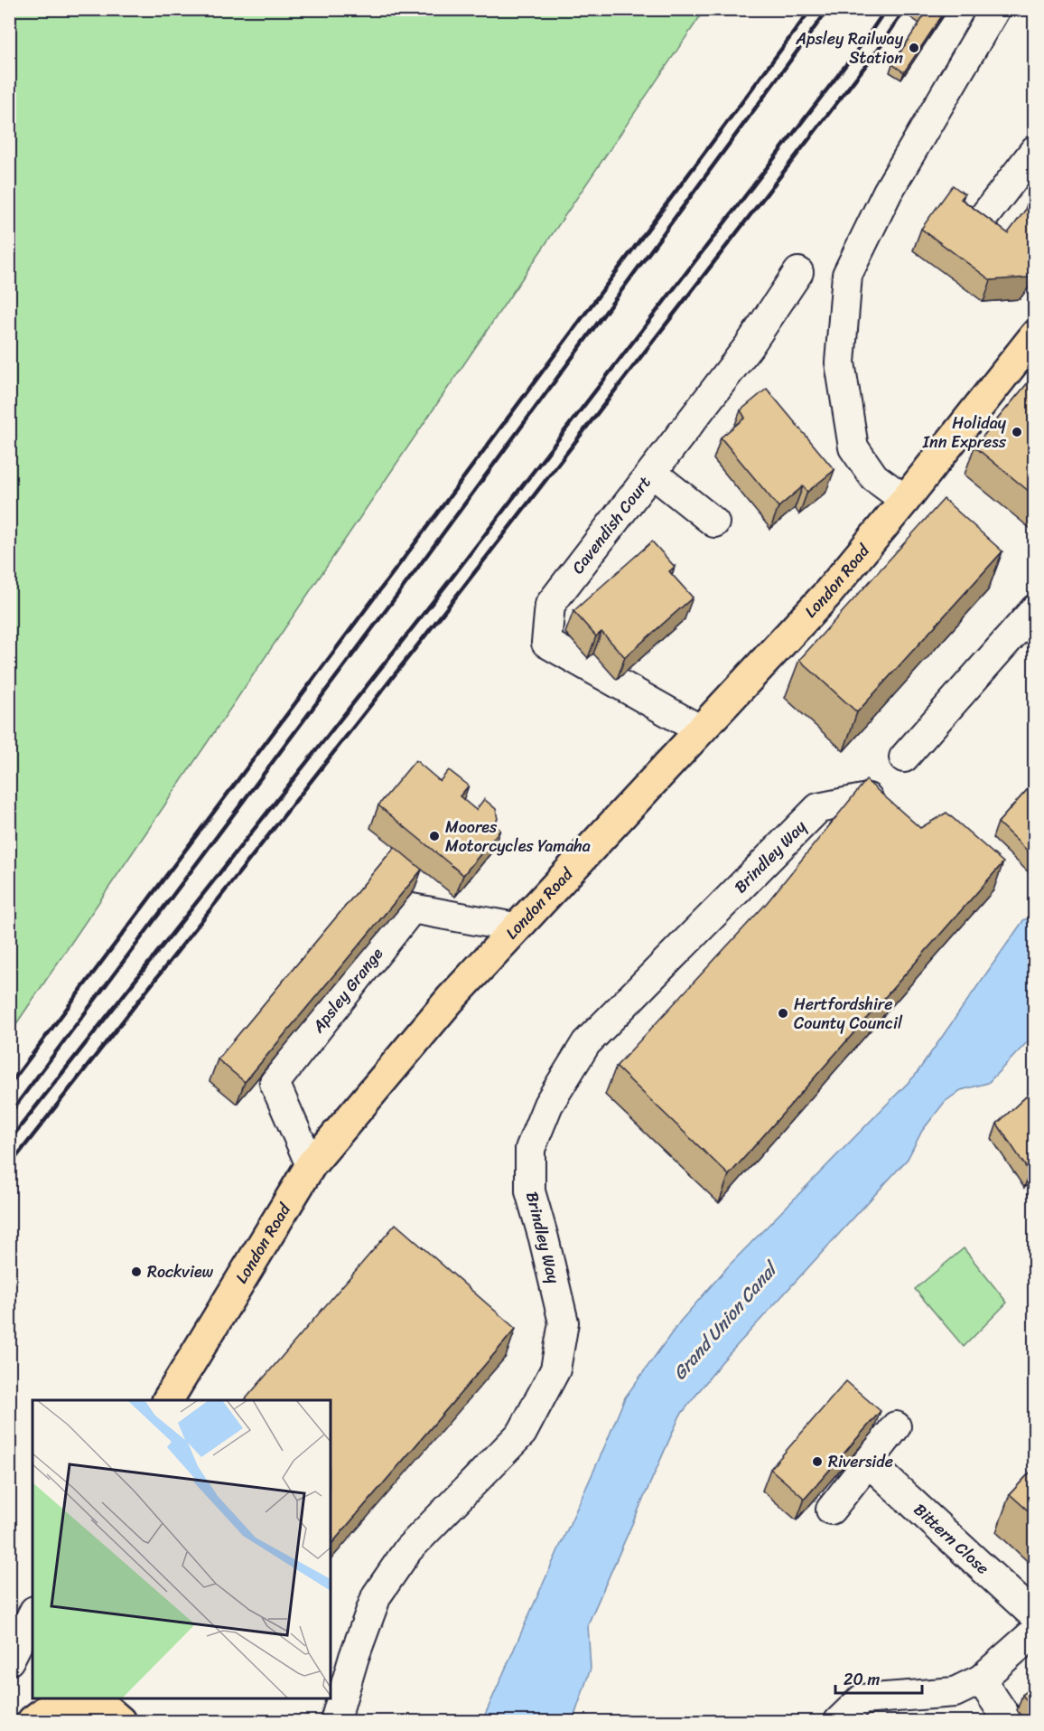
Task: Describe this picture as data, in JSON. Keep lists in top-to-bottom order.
{
  "streets": {
    "main road": ["London Road"],
    "street": [
      "Cavendish Court",
      "Brindley Way",
      "Apsley Grange",
      "Bittern Close"
    ]
  },
  "crossings": [
    ["Cavendish Court", "London Road"],
    ["London Road", "Apsley Grange"]
  ],
  "water": ["Grand Union Canal"],
  "places": [
    "Apsley Railway Station",
    "Holiday Inn Express",
    "Moores Motorcycles Yamaha",
    "Hertfordshire County Council",
    "Rockview",
    "Riverside"
  ],
  "scale_bar": "20 m"
}
